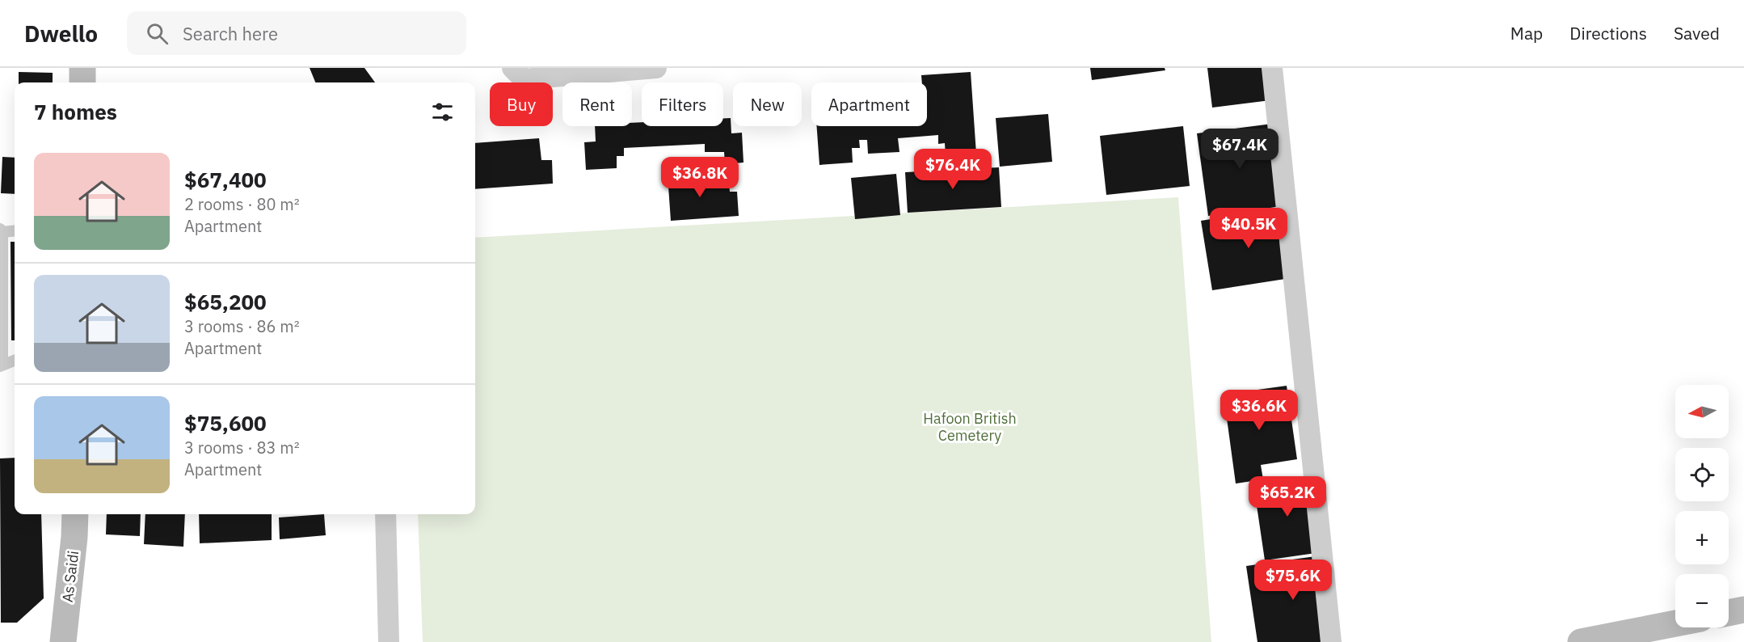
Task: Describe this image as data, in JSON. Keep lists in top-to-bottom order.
{
  "streets": {
    "street": ["As Saidi"]
  },
  "parks": ["Hafoon British Cemetery"],
  "north": "left",
  "page": {
    "header": "Dwello",
    "search": "Search here",
    "nav": ["Map", "Directions", "Saved"],
    "chip": [
      "Buy",
      "Rent",
      "Filters",
      "New",
      "Apartment"
    ],
    "heading": "7 homes",
    "price": [
      "$67.4K",
      "$76.4K",
      "$36.8K",
      "$40.5K",
      "$36.6K",
      "$65.2K",
      "$75.6K"
    ],
    "list": [
      {
        "name": "$67,400",
        "note": "2 rooms · 80 m² · Apartment"
      },
      {
        "name": "$65,200",
        "note": "3 rooms · 86 m² · Apartment"
      },
      {
        "name": "$75,600",
        "note": "3 rooms · 83 m² · Apartment"
      }
    ],
    "map_buttons": ["+", "−"]
  }
}
